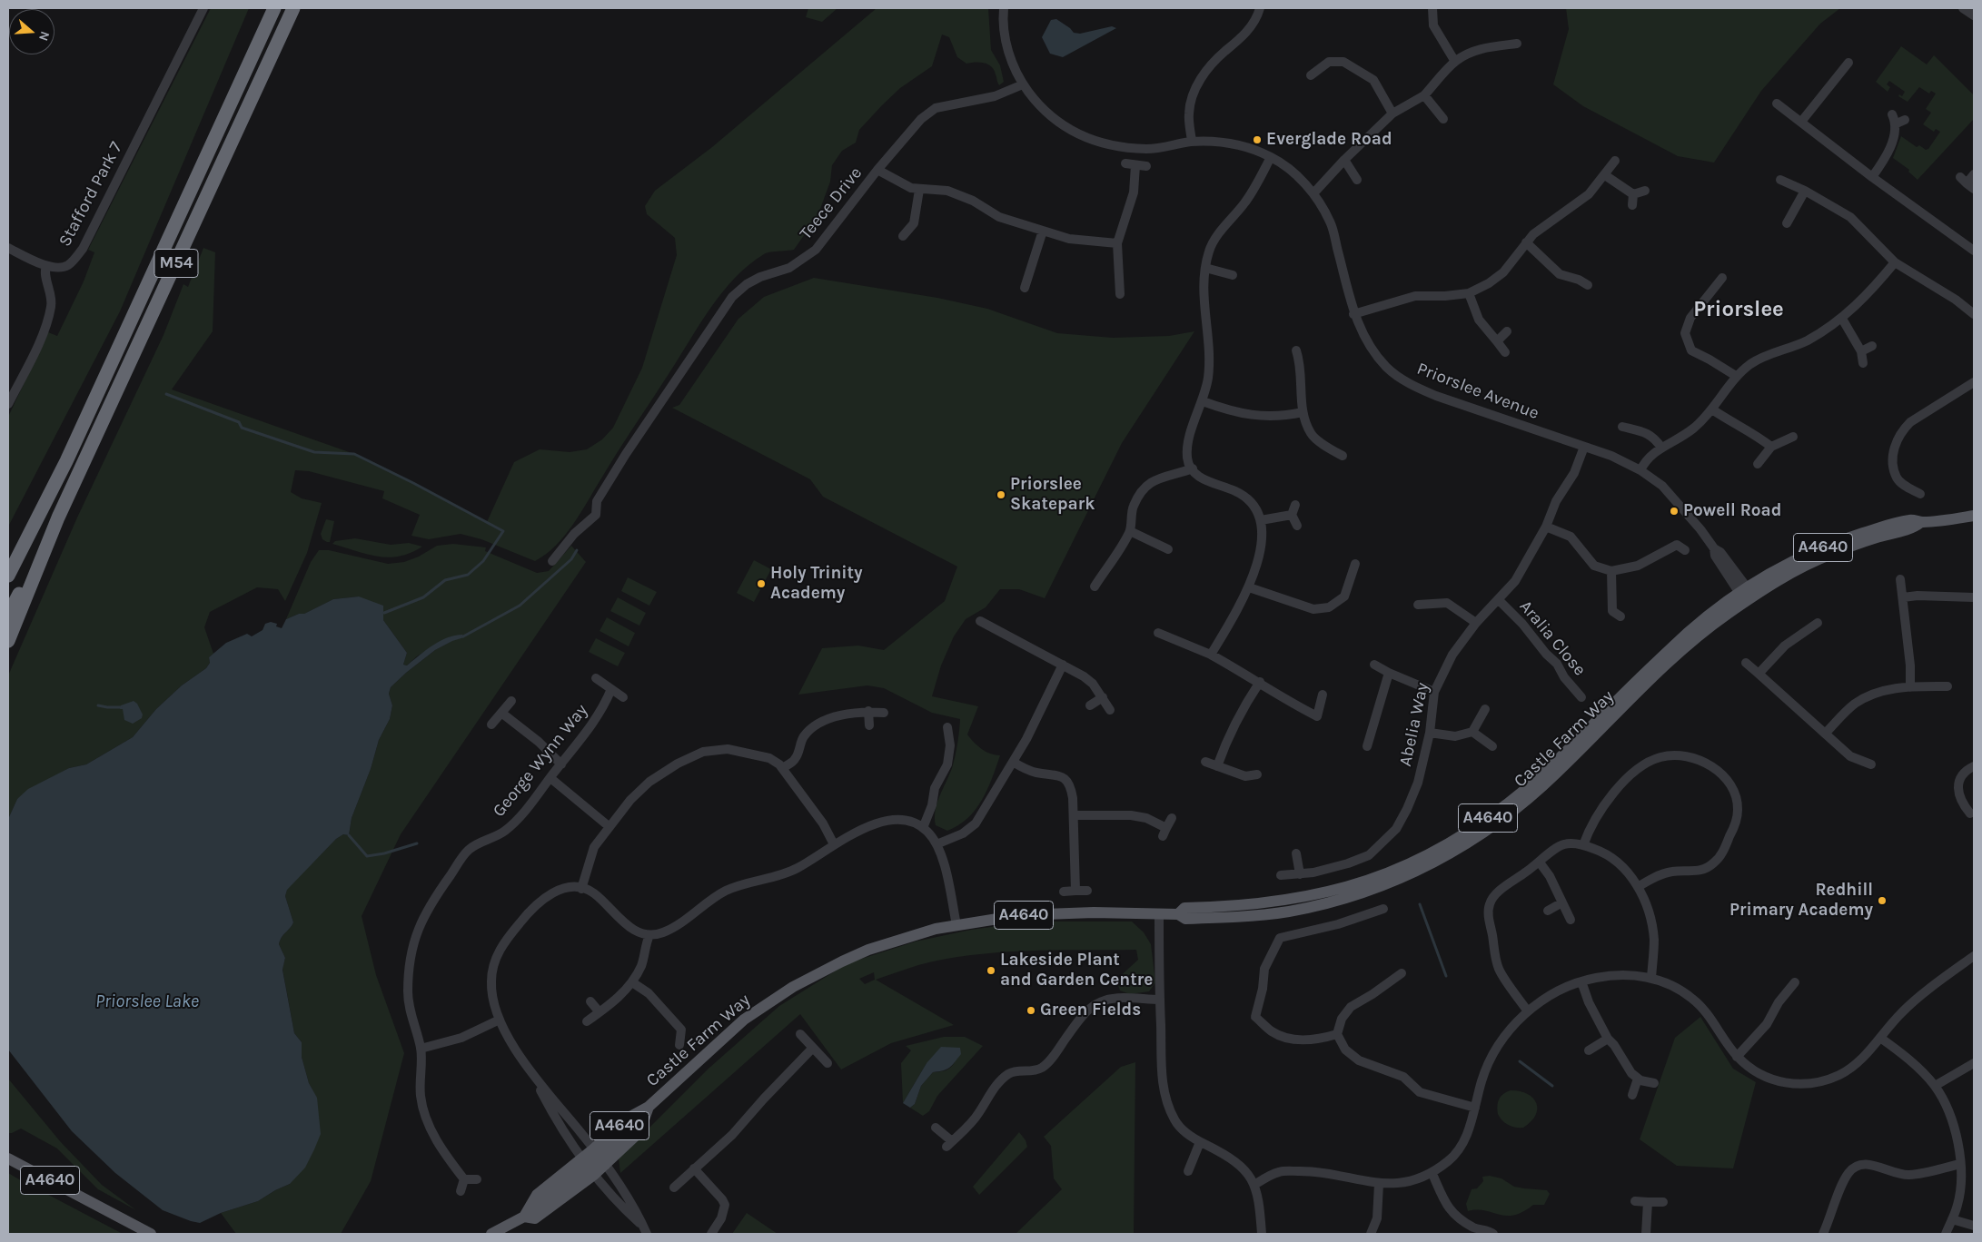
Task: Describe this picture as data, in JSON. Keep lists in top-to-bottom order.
{
  "streets": {
    "highway": ["M54"],
    "main road": ["A4640", "Castle Farm Way"],
    "street": [
      "Stafford Park 7",
      "Teece Drive",
      "Priorslee Avenue",
      "Aralia Close",
      "Abelia Way",
      "George Wynn Way"
    ]
  },
  "crossings": [
    ["Teece Drive", "Priorslee Avenue"],
    ["Priorslee Avenue", "Abelia Way"],
    ["Priorslee Avenue", "Castle Farm Way"],
    ["Aralia Close", "Abelia Way"]
  ],
  "districts": ["Priorslee"],
  "water": ["Priorslee Lake"],
  "places": [
    "Everglade Road",
    "Priorslee Skatepark",
    "Powell Road",
    "Holy Trinity Academy",
    "Redhill Primary Academy",
    "Lakeside Plant and Garden Centre",
    "Green Fields"
  ],
  "north": "right"
}
